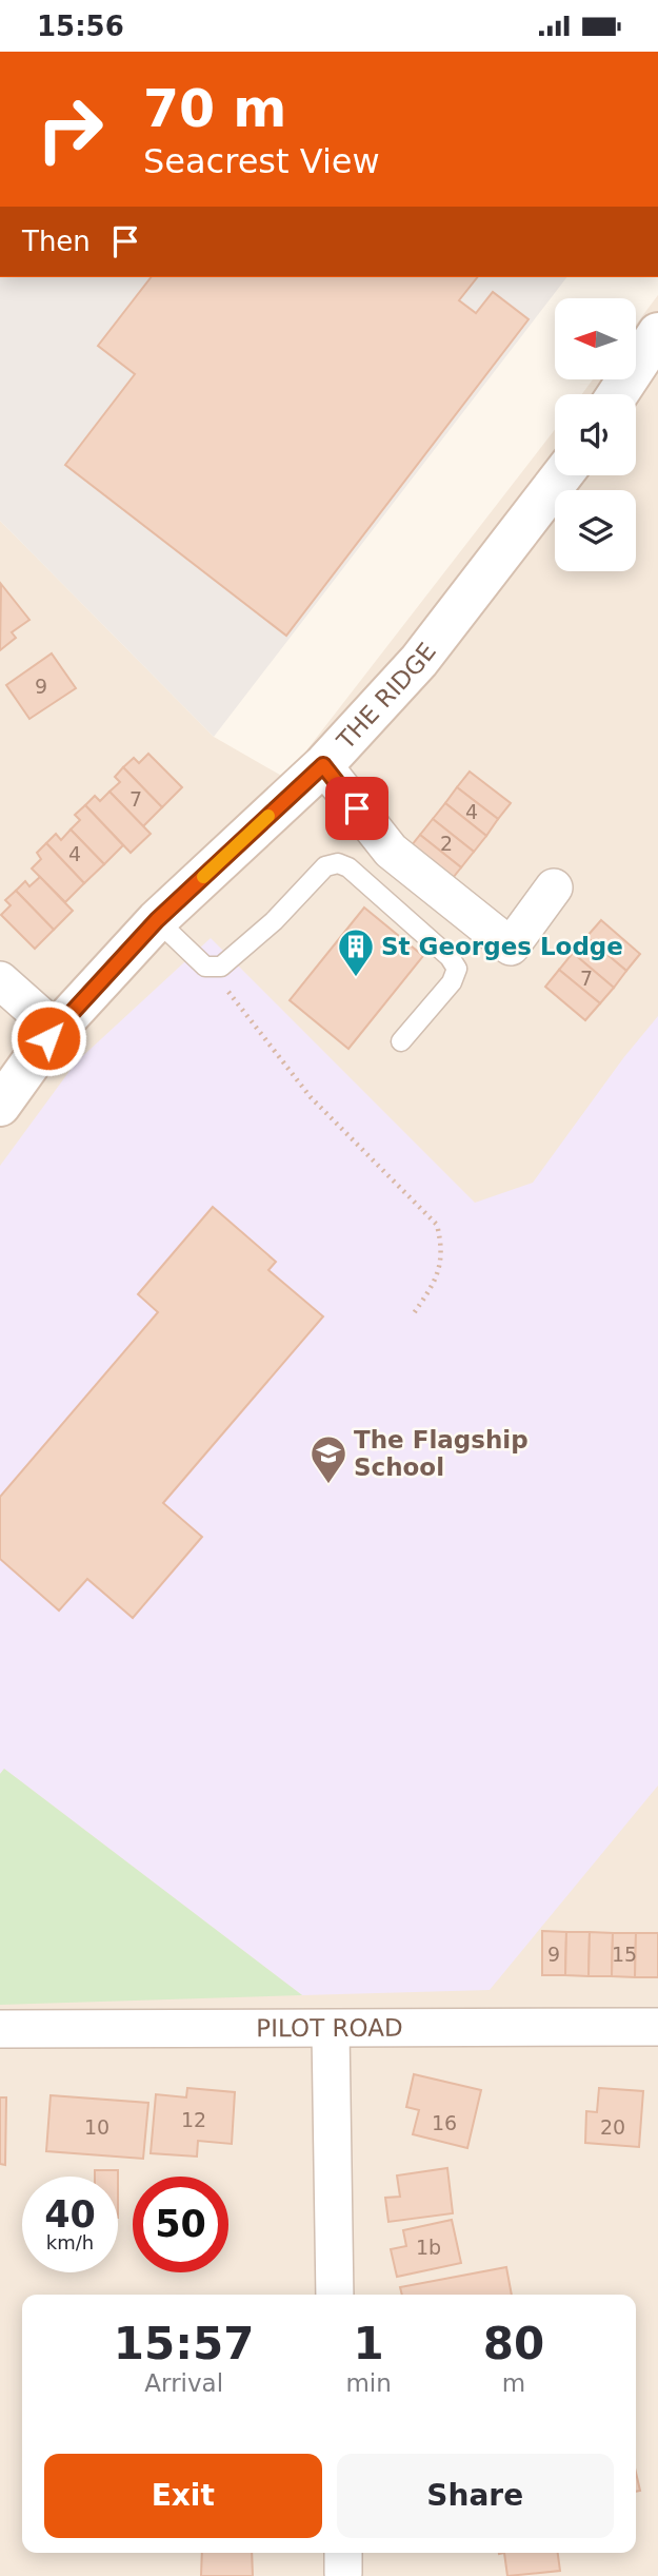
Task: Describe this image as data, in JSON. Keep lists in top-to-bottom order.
{
  "streets": {
    "main road": ["THE RIDGE"],
    "street": ["PILOT ROAD"]
  },
  "places": {
    "building": ["St Georges Lodge"],
    "school or university": ["The Flagship School"]
  },
  "house_numbers": [
    "9",
    "7",
    "4",
    "2",
    "4",
    "7",
    "9",
    "15",
    "12",
    "16",
    "10",
    "20",
    "1b"
  ],
  "north": "left",
  "page": {
    "status": "15:56",
    "turn": ["70 m", "Seacrest View"],
    "then": "Then",
    "speed": "40 km/h",
    "limit": "50",
    "eta": [
      "15:57",
      "Arrival",
      "1",
      "min",
      "80",
      "m"
    ],
    "buttons": ["Exit", "Share"]
  }
}
